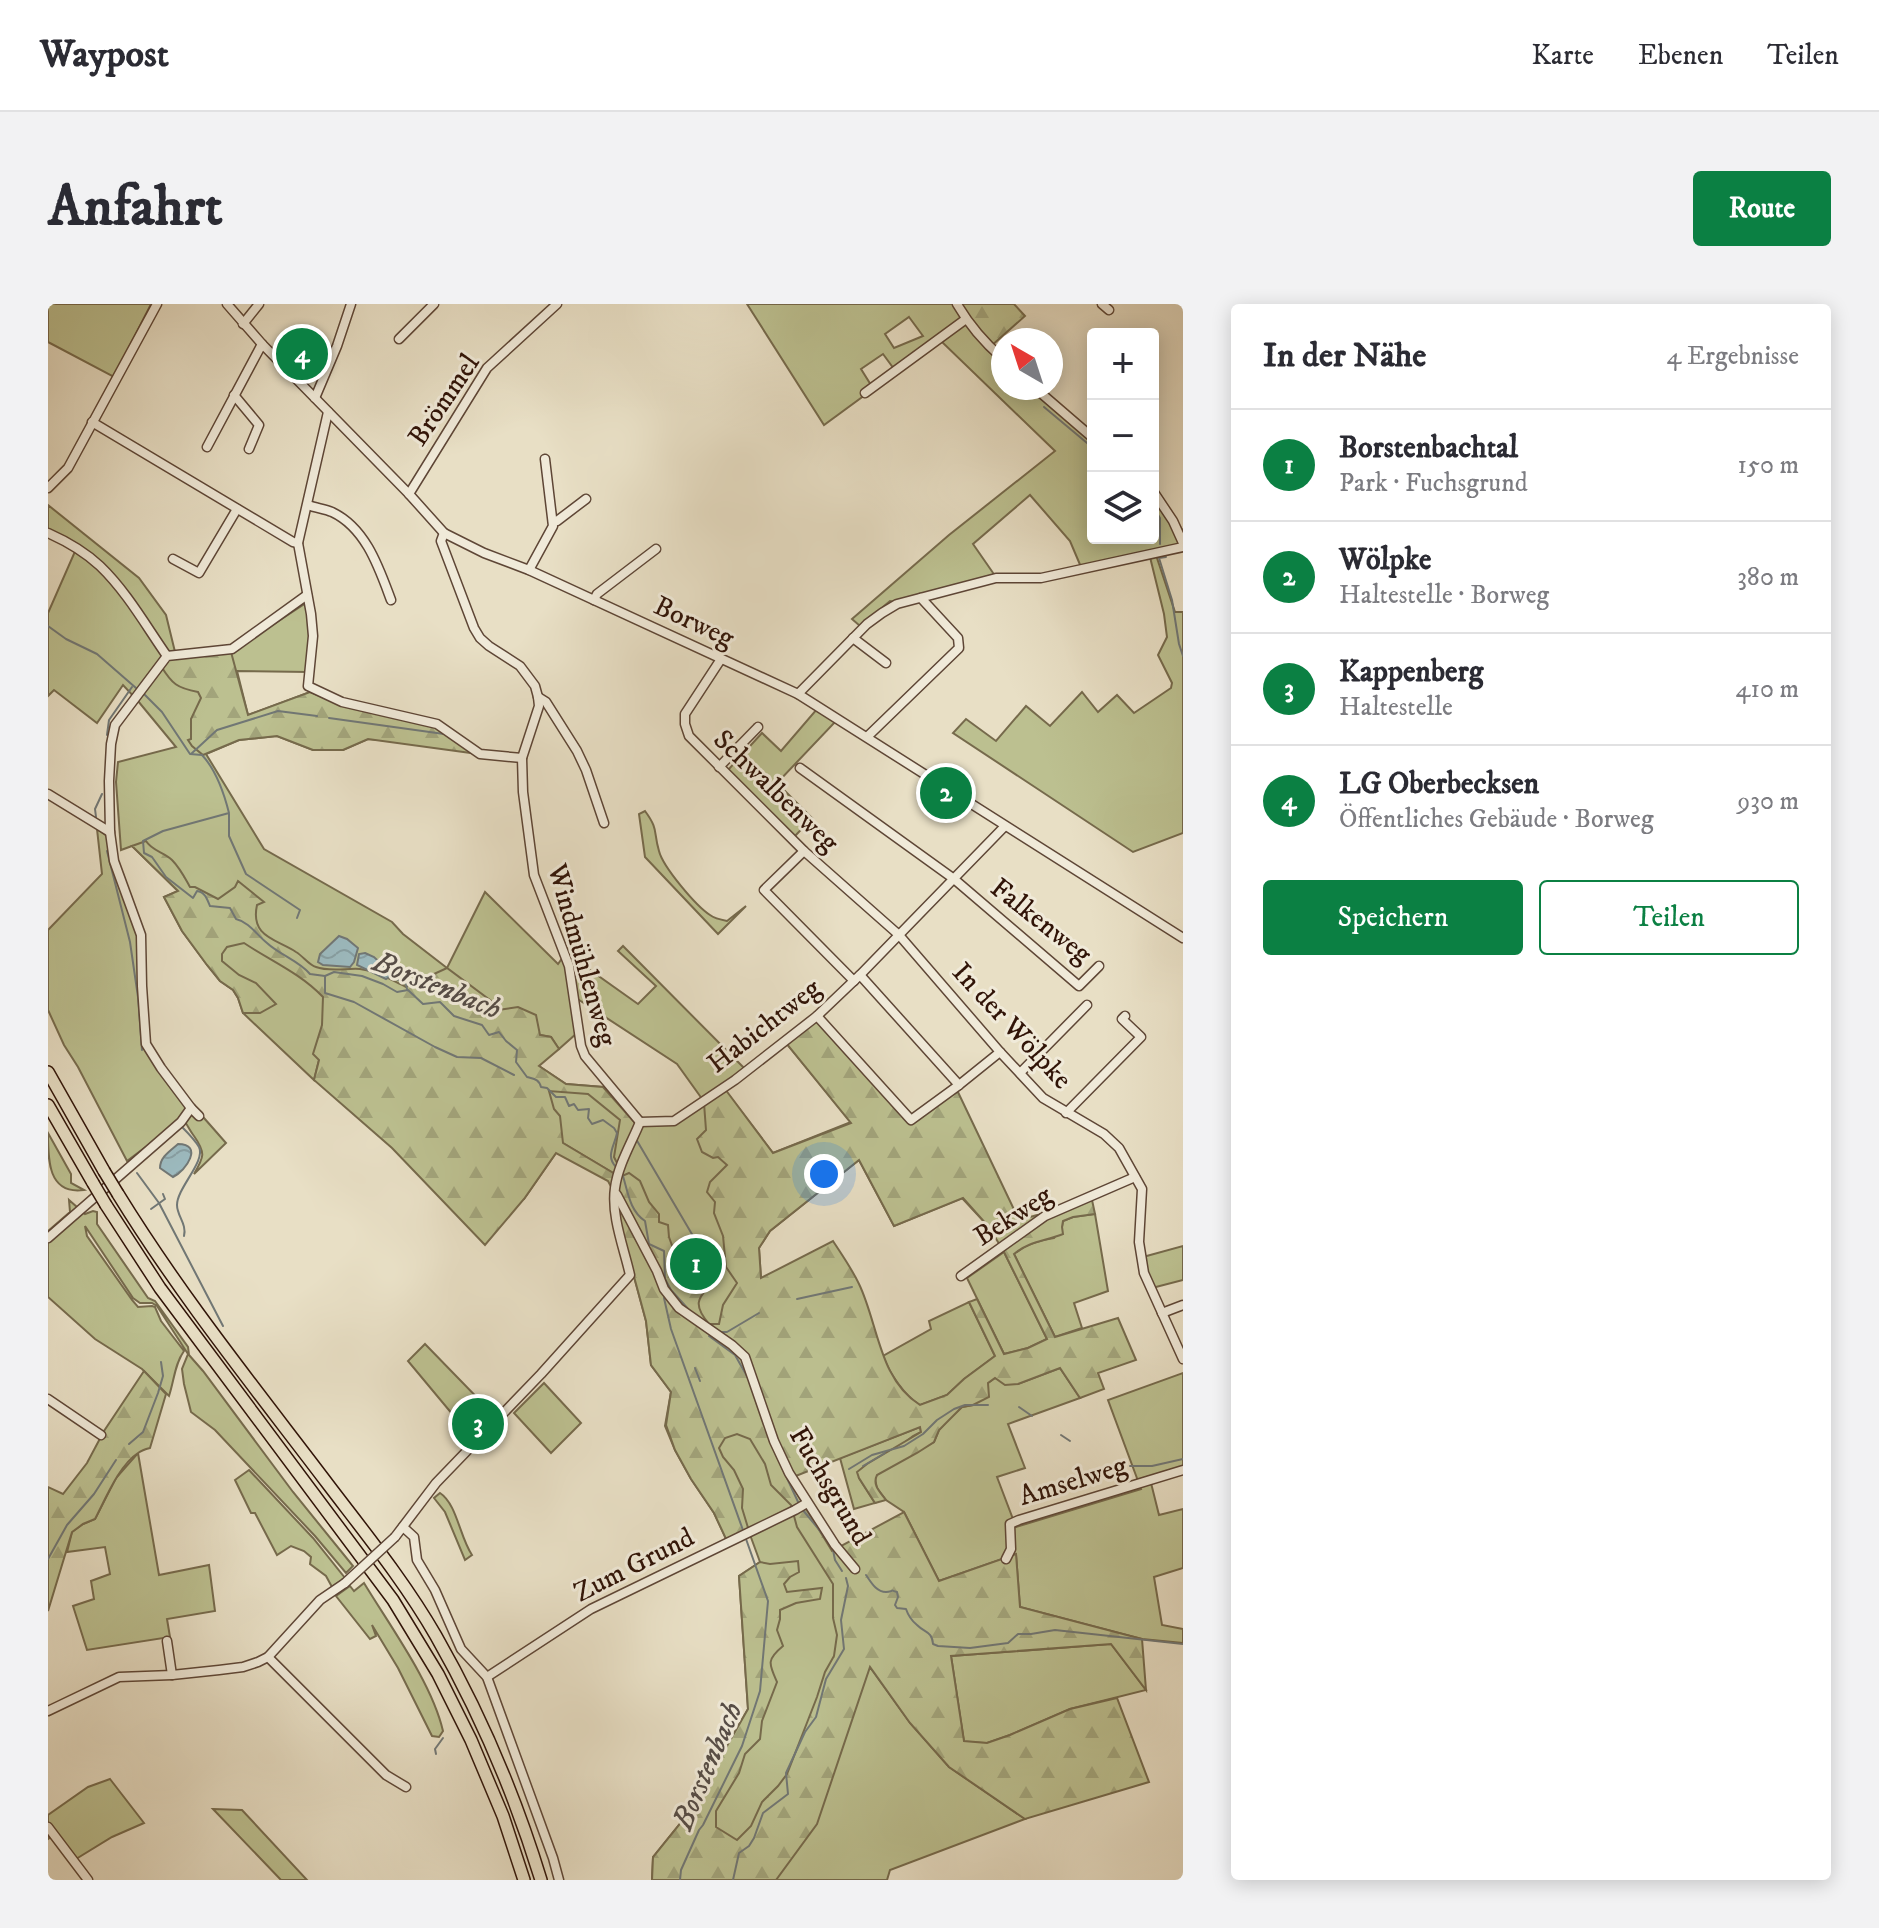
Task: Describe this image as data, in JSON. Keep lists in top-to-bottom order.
{
  "streets": {
    "street": [
      "Brömmel",
      "Borweg",
      "Schwalbenweg",
      "Falkenweg",
      "Windmühlenweg",
      "Habichtweg",
      "In der Wölpke",
      "Bekweg",
      "Amselweg",
      "Fuchsgrund",
      "Zum Grund"
    ]
  },
  "crossings": [
    ["Brömmel", "Borweg"],
    ["Borweg", "Schwalbenweg"],
    ["Schwalbenweg", "Habichtweg"],
    ["Schwalbenweg", "In der Wölpke"],
    ["Windmühlenweg", "Habichtweg"],
    ["Habichtweg", "In der Wölpke"],
    ["In der Wölpke", "Bekweg"],
    ["Fuchsgrund", "Zum Grund"]
  ],
  "water": ["Borstenbach"],
  "north": "top left",
  "page": {
    "header": "Waypost",
    "nav": ["Karte", "Ebenen", "Teilen"],
    "buttons": [
      "Route",
      ["Speichern", "Teilen"]
    ],
    "title": "Anfahrt",
    "heading": ["In der Nähe", "4 Ergebnisse"],
    "pins": [
      "4",
      "2",
      "1",
      "3"
    ],
    "map_buttons": ["+", "−"],
    "list": [
      {
        "mark": "1",
        "name": "Borstenbachtal",
        "note": "Park · Fuchsgrund",
        "value": "150 m"
      },
      {
        "mark": "2",
        "name": "Wölpke",
        "note": "Haltestelle · Borweg",
        "value": "380 m"
      },
      {
        "mark": "3",
        "name": "Kappenberg",
        "note": "Haltestelle",
        "value": "410 m"
      },
      {
        "mark": "4",
        "name": "LG Oberbecksen",
        "note": "Öffentliches Gebäude · Borweg",
        "value": "930 m"
      }
    ]
  }
}
